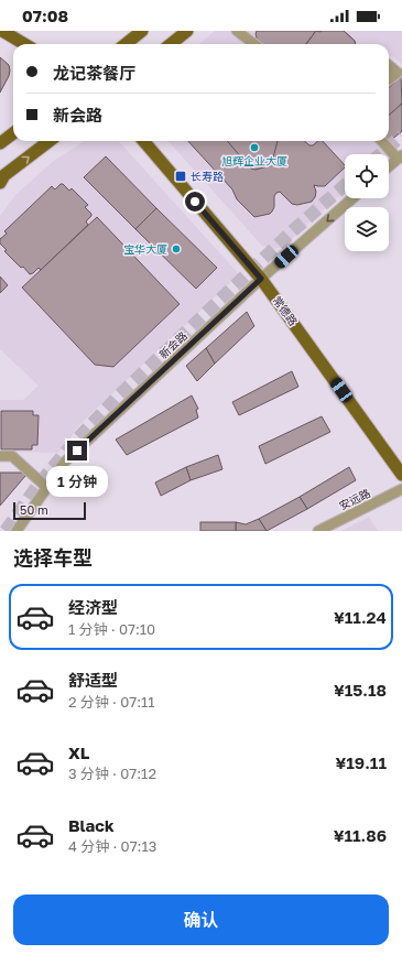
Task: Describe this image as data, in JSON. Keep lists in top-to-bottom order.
{
  "streets": {
    "main road": ["常德路"],
    "street": ["新会路", "安远路"]
  },
  "crossings": [
    ["常德路", "新会路"]
  ],
  "places": {
    "other": ["旭辉企业大厦", "宝华大厦"],
    "transit": ["长寿路"]
  },
  "scale_bar": "50 m",
  "page": {
    "status": "07:08",
    "banner": ["龙记茶餐厅", "新会路"],
    "bubble": "1 分钟",
    "scale": "50 m",
    "heading": "选择车型",
    "list": [
      {
        "name": "经济型",
        "note": "1 分钟 · 07:10",
        "value": "¥11.24"
      },
      {
        "name": "舒适型",
        "note": "2 分钟 · 07:11",
        "value": "¥15.18"
      },
      {
        "name": "XL",
        "note": "3 分钟 · 07:12",
        "value": "¥19.11"
      },
      {
        "name": "Black",
        "note": "4 分钟 · 07:13",
        "value": "¥11.86"
      }
    ],
    "buttons": "确认"
  }
}
